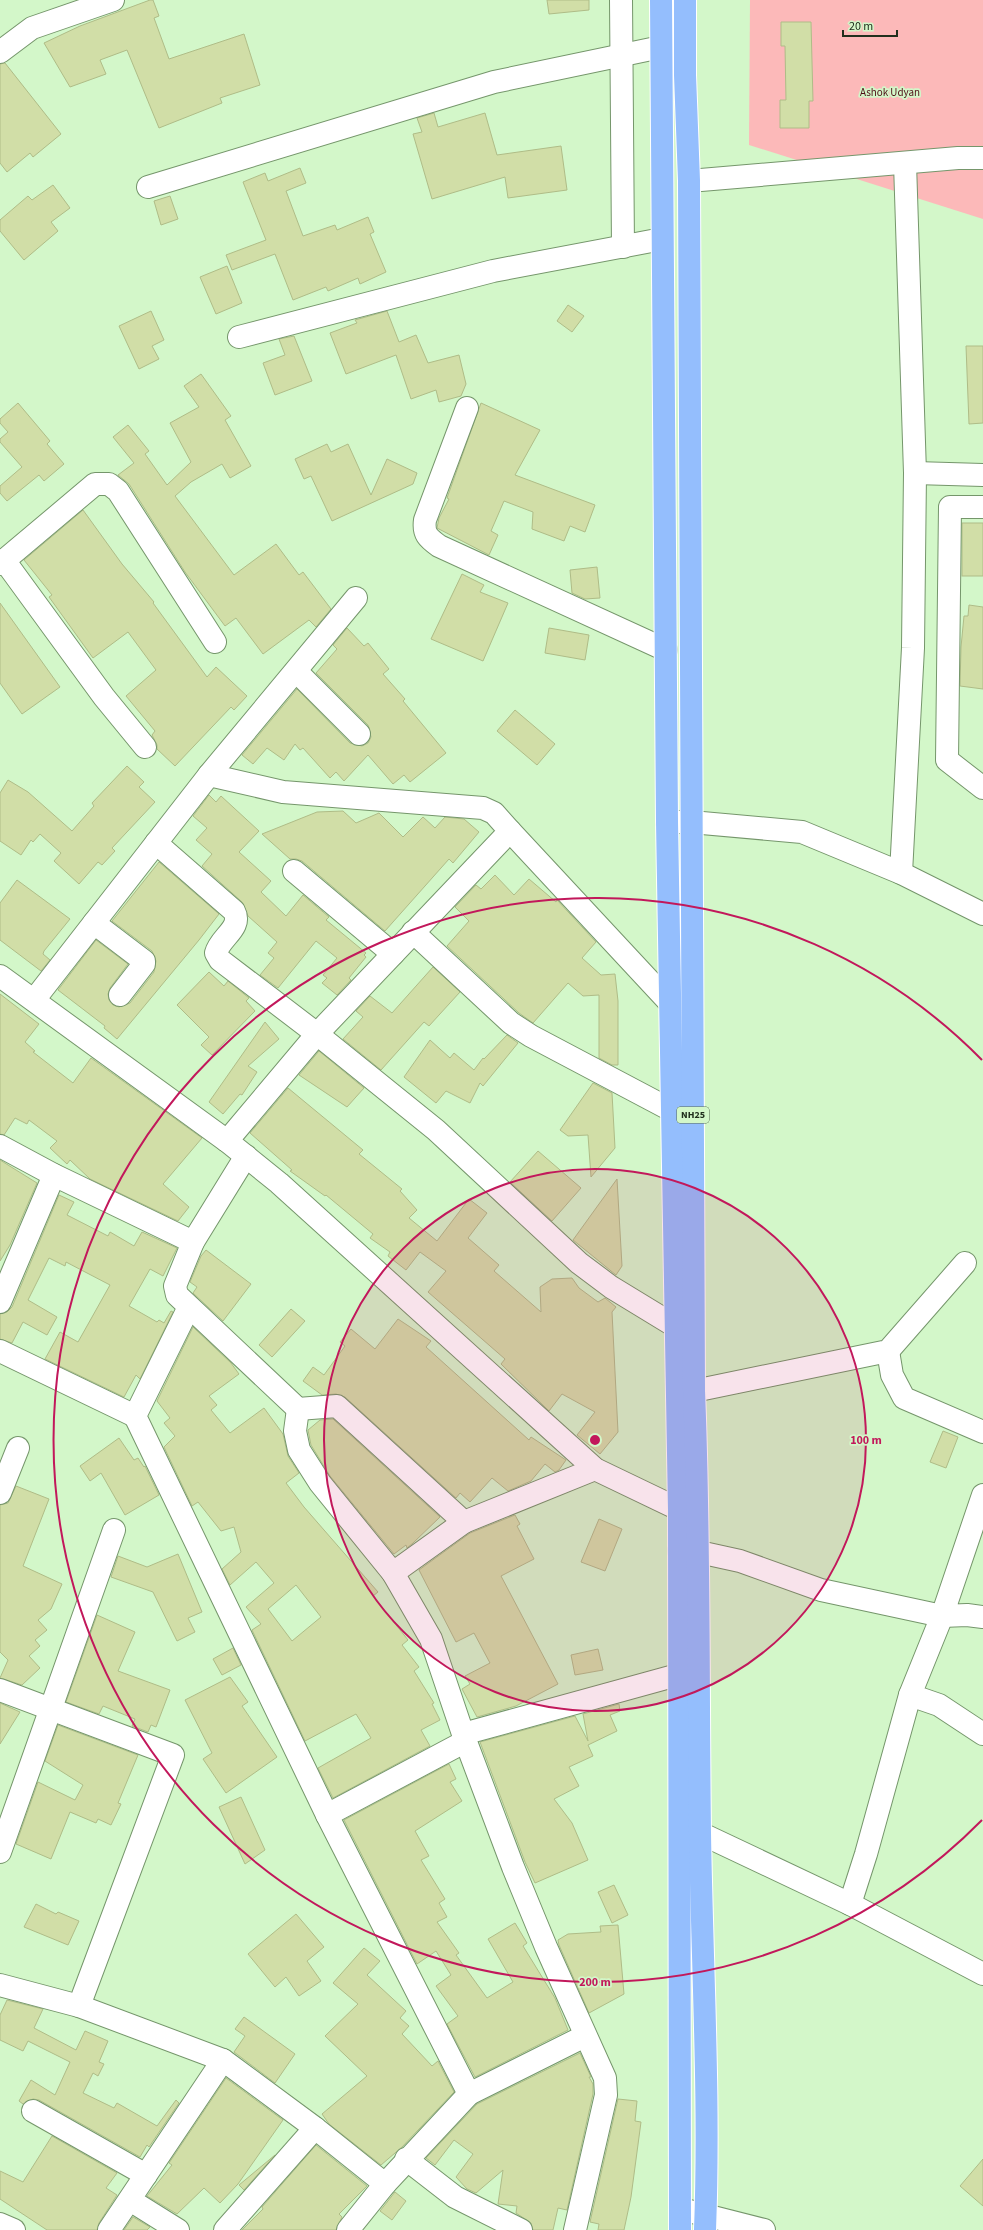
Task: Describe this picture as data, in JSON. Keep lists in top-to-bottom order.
{
  "streets": {
    "main road": ["NH25"]
  },
  "parks": ["Ashok Udyan"],
  "scale_bar": "20 m",
  "rings": ["100 m", "200 m"]
}
